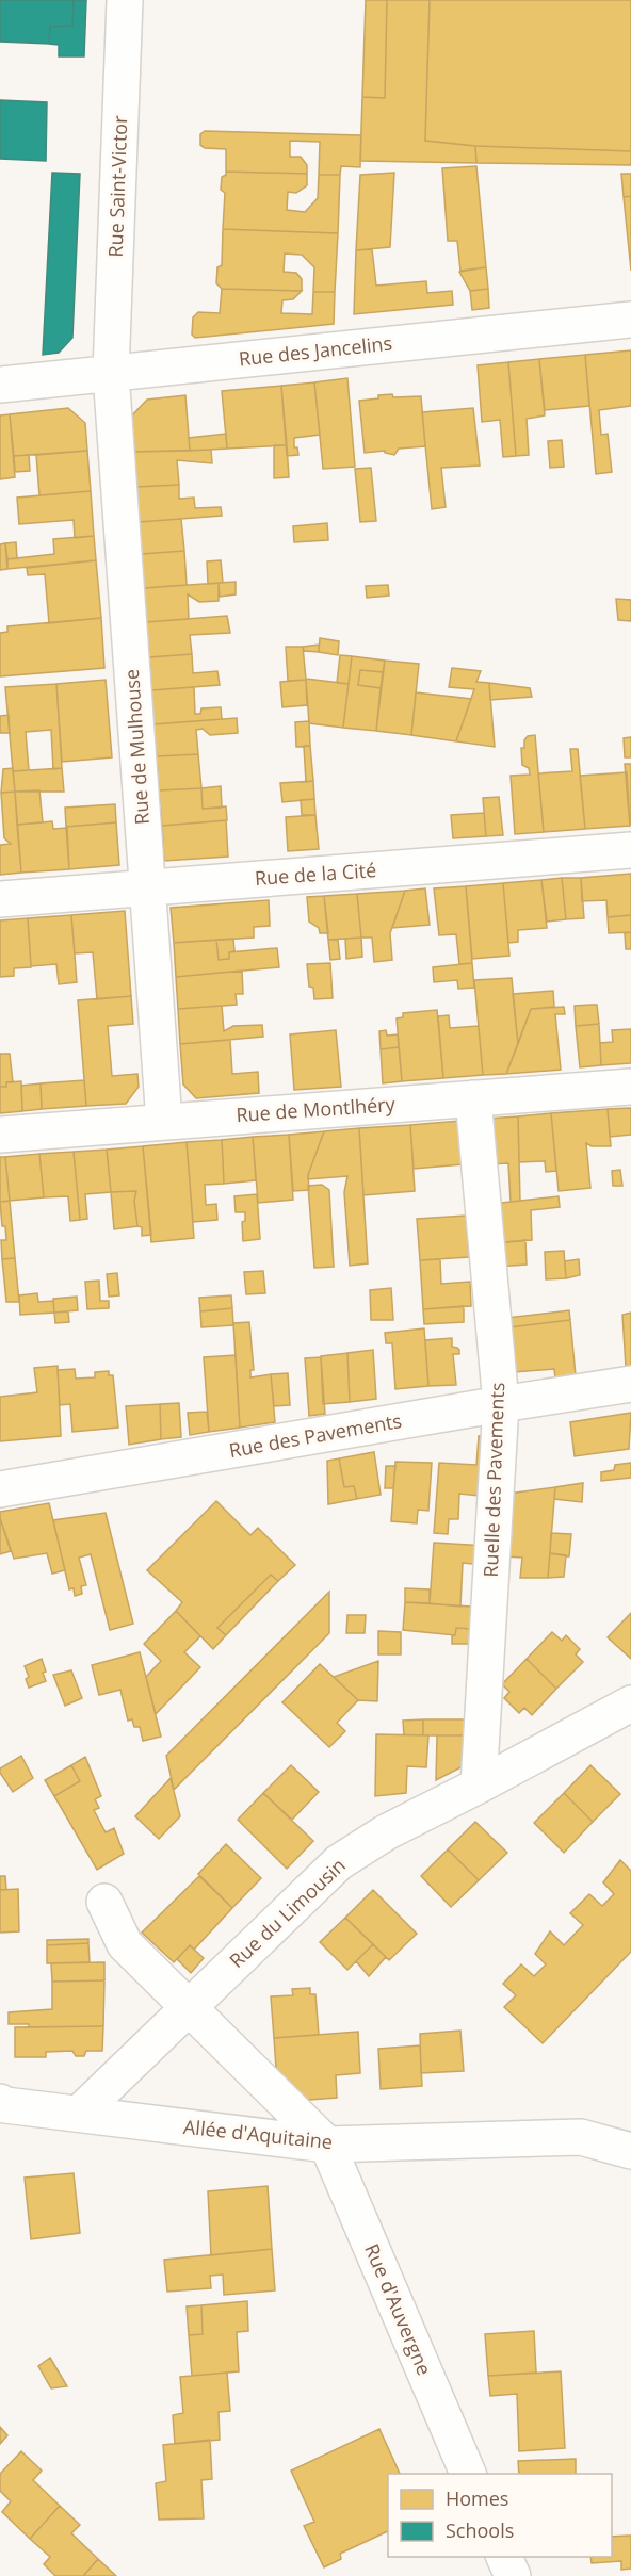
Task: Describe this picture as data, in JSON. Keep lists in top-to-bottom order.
{
  "streets": {
    "street": [
      "Rue Saint-Victor",
      "Rue des Jancelins",
      "Rue de Mulhouse",
      "Rue de la Cité",
      "Rue de Montlhéry",
      "Rue des Pavements",
      "Ruelle des Pavements",
      "Rue du Limousin",
      "Allée d'Aquitaine",
      "Rue d'Auvergne"
    ]
  },
  "crossings": [
    ["Rue Saint-Victor", "Rue des Jancelins"],
    ["Rue Saint-Victor", "Rue de Mulhouse"],
    ["Rue des Jancelins", "Rue de Mulhouse"],
    ["Rue de Mulhouse", "Rue de la Cité"],
    ["Rue de Mulhouse", "Rue de Montlhéry"],
    ["Rue de Montlhéry", "Ruelle des Pavements"],
    ["Rue des Pavements", "Ruelle des Pavements"],
    ["Ruelle des Pavements", "Rue du Limousin"],
    ["Rue du Limousin", "Allée d'Aquitaine"],
    ["Allée d'Aquitaine", "Rue d'Auvergne"]
  ],
  "legend": ["Homes", "Schools"]
}
